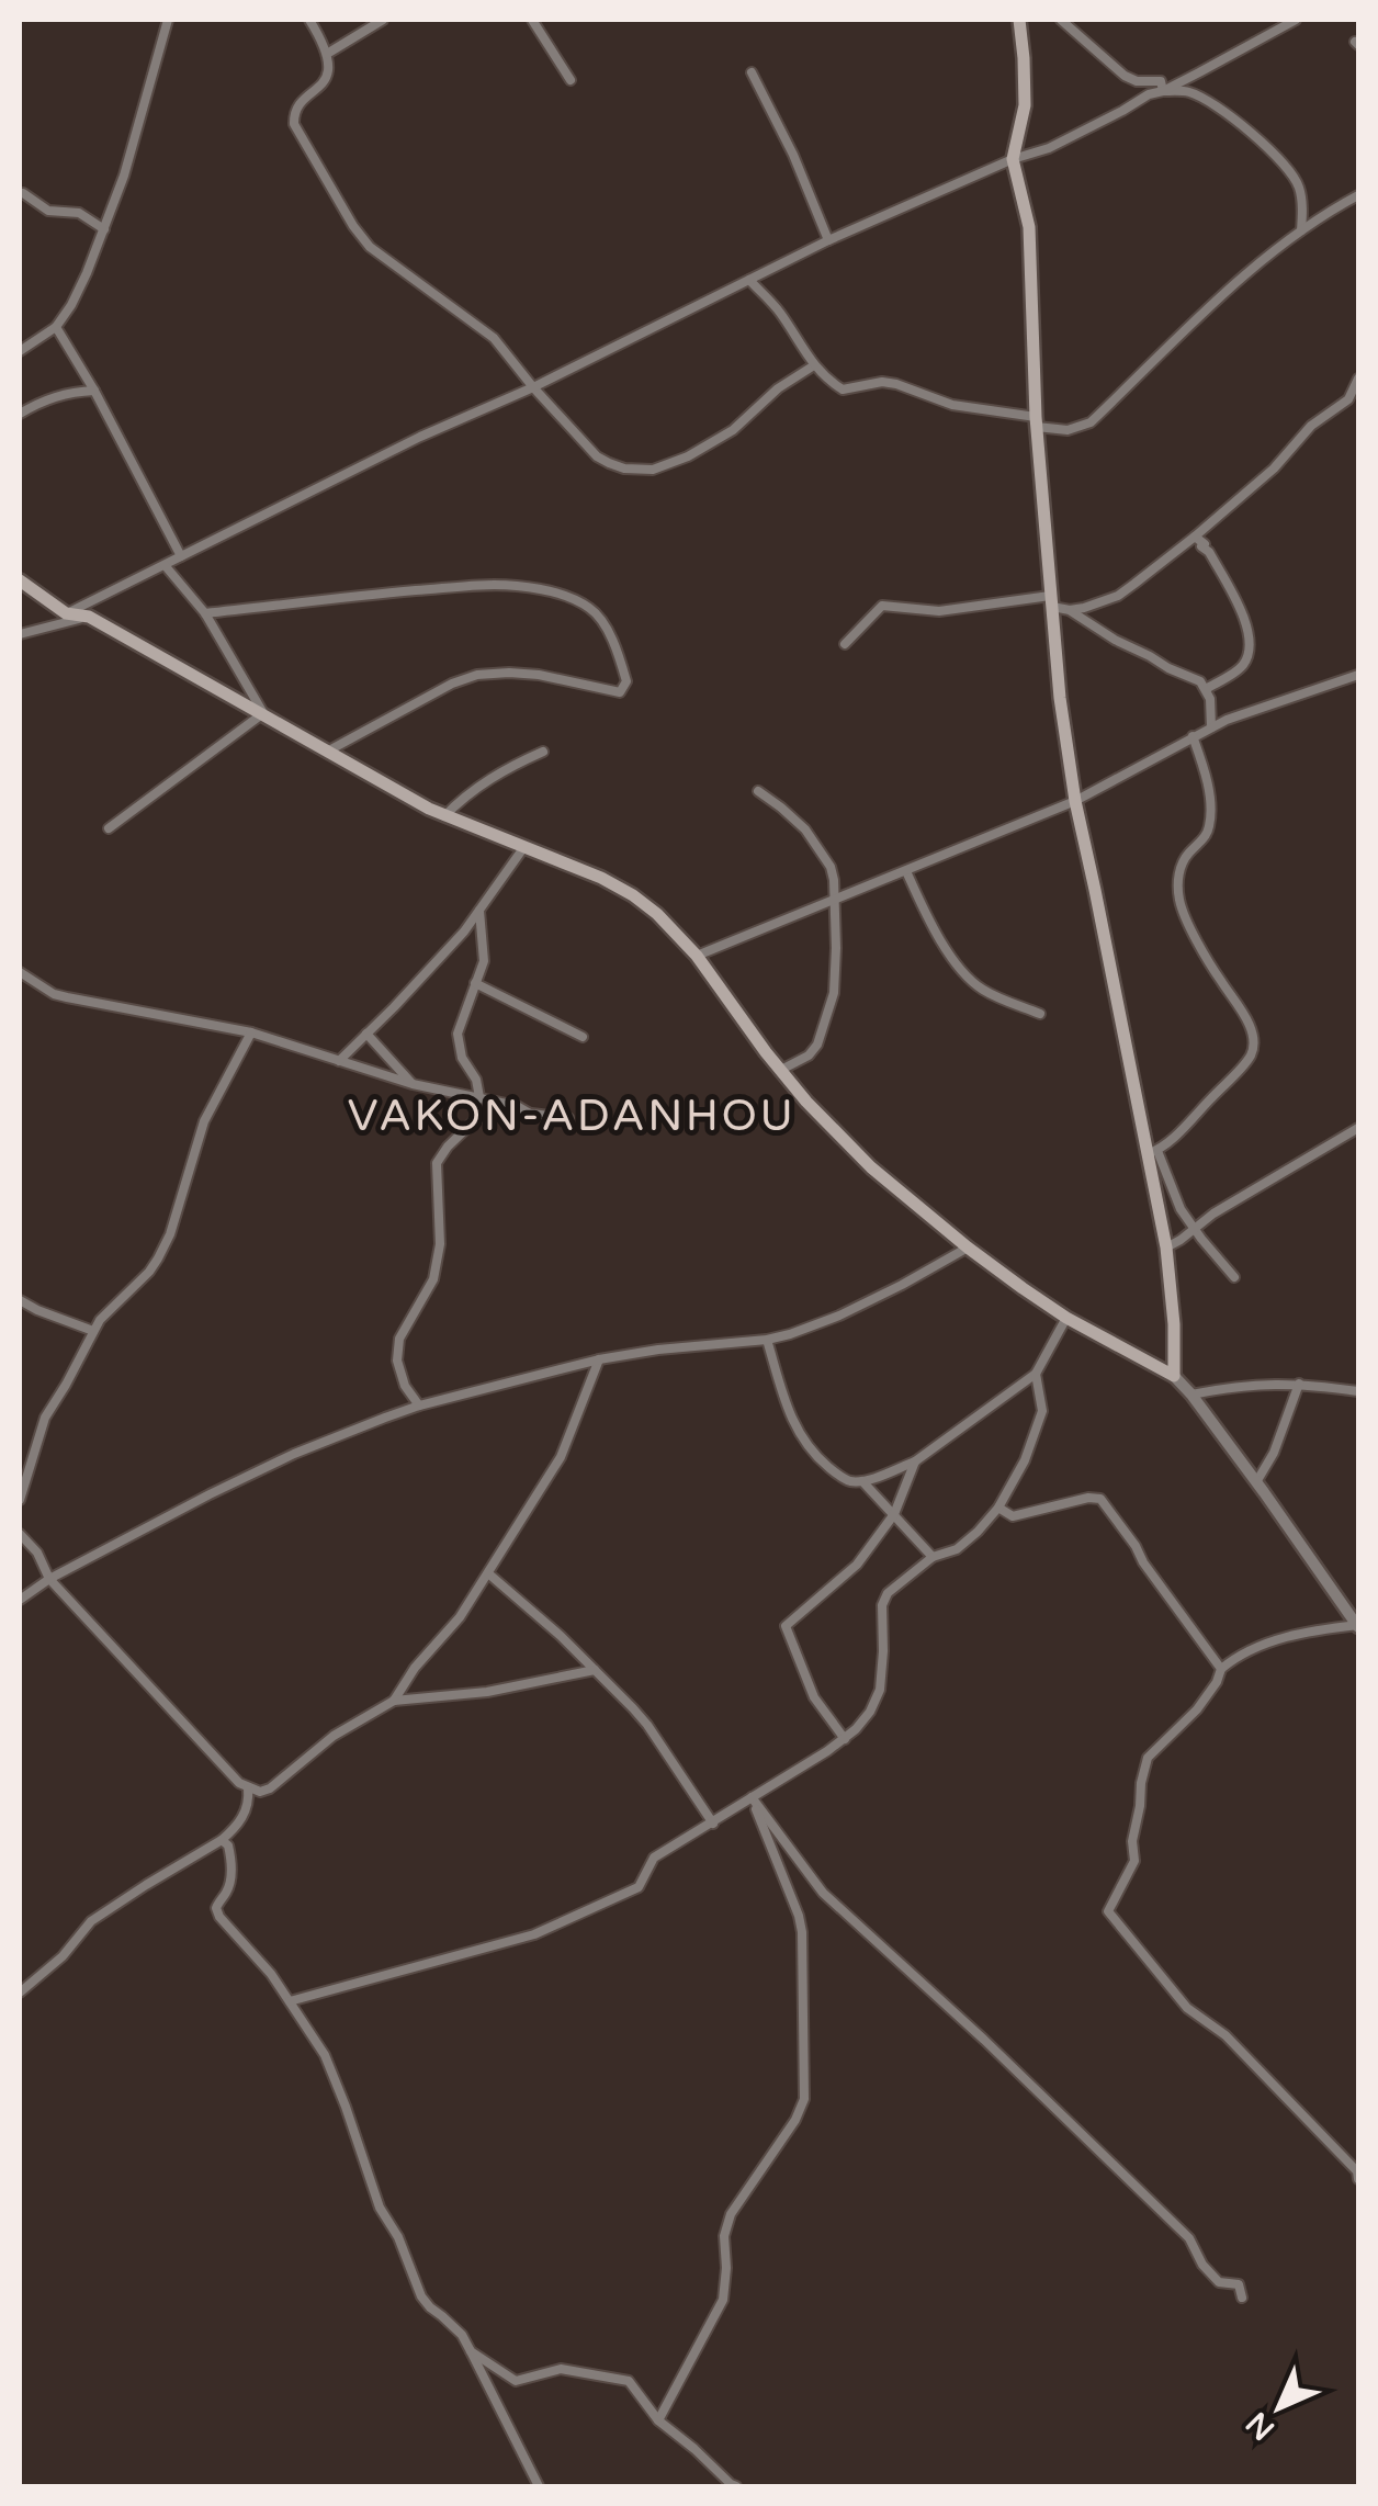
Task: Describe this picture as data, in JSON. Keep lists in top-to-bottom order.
{
  "districts": ["VAKON-ADANHOU"],
  "north": "bottom left"
}
